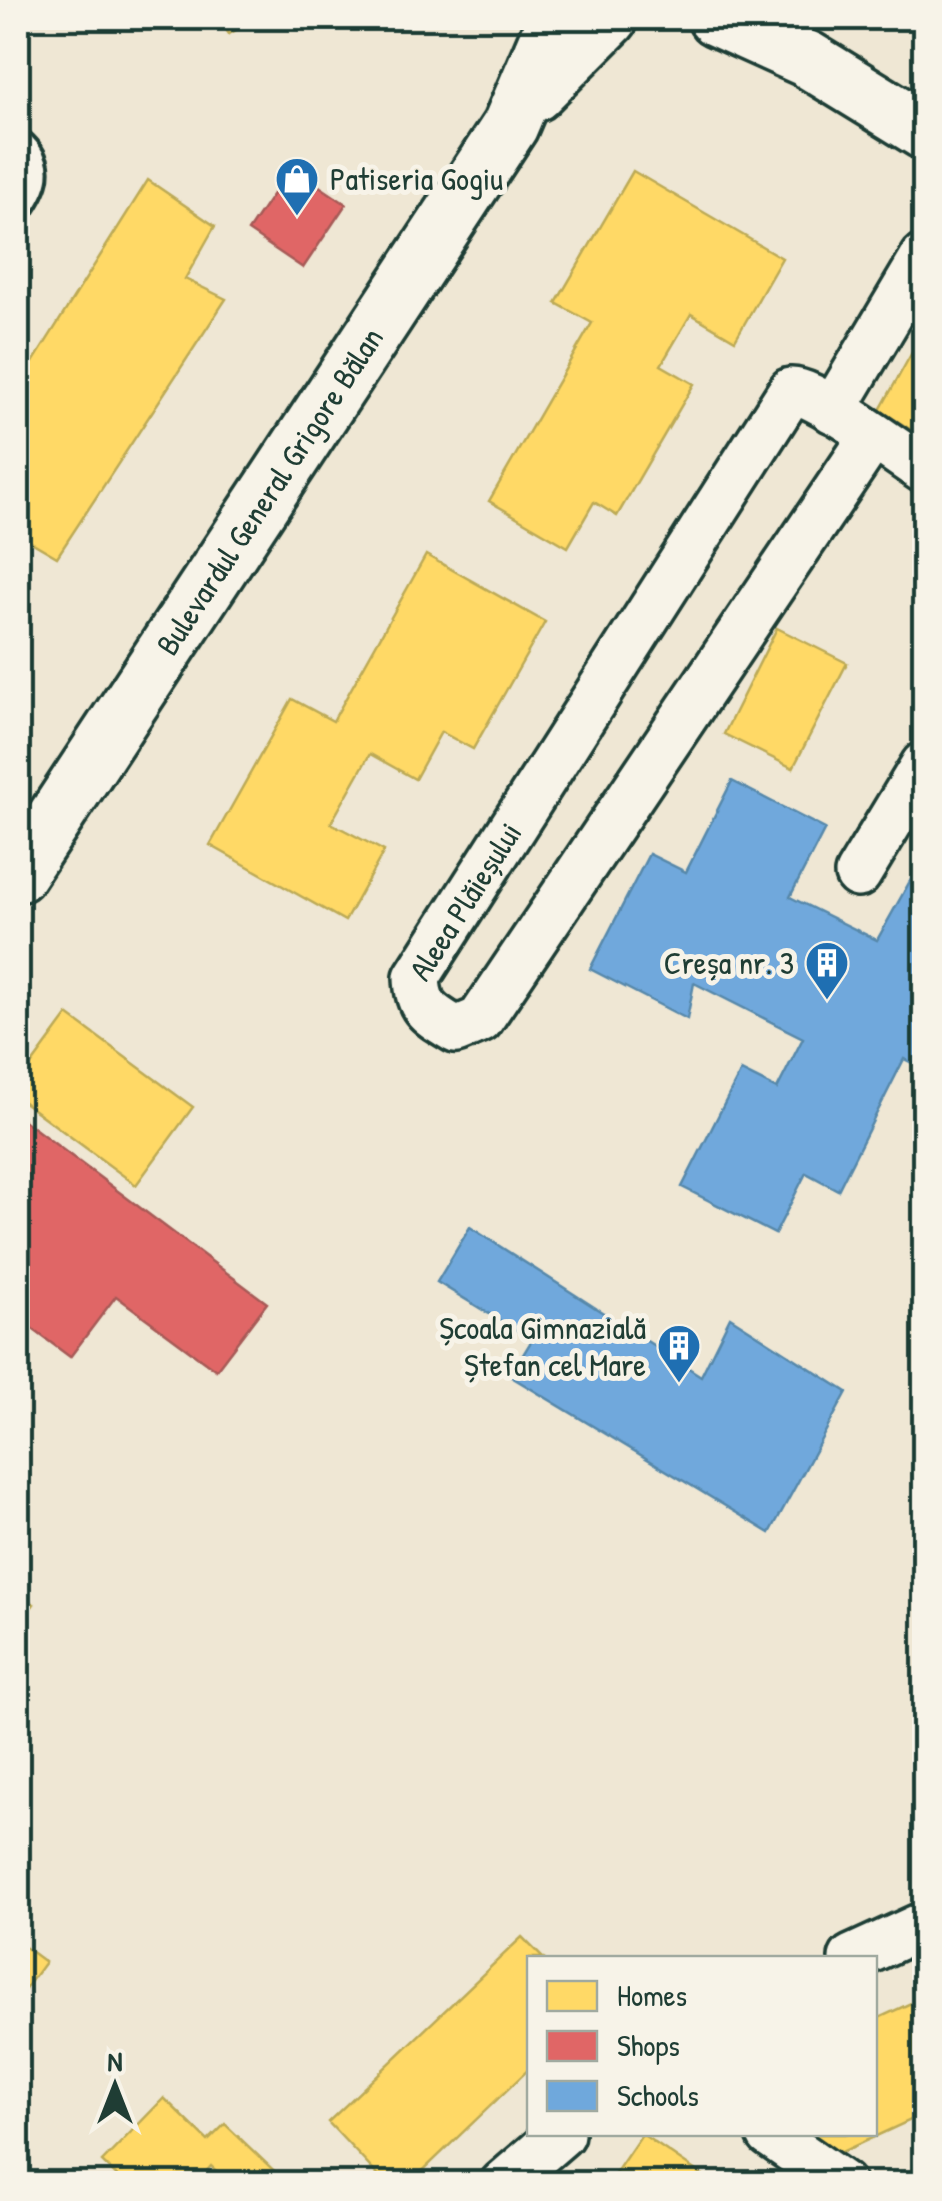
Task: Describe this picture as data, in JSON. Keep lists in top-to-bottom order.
{
  "streets": {
    "street": ["Bulevardul General Grigore Bălan", "Aleea Plăieșului"]
  },
  "places": {
    "shop": ["Patiseria Gogiu"],
    "building": ["Creșa nr. 3", "Școala Gimnazială Ștefan cel Mare"]
  },
  "legend": ["Homes", "Shops", "Schools"],
  "north": "top"
}
